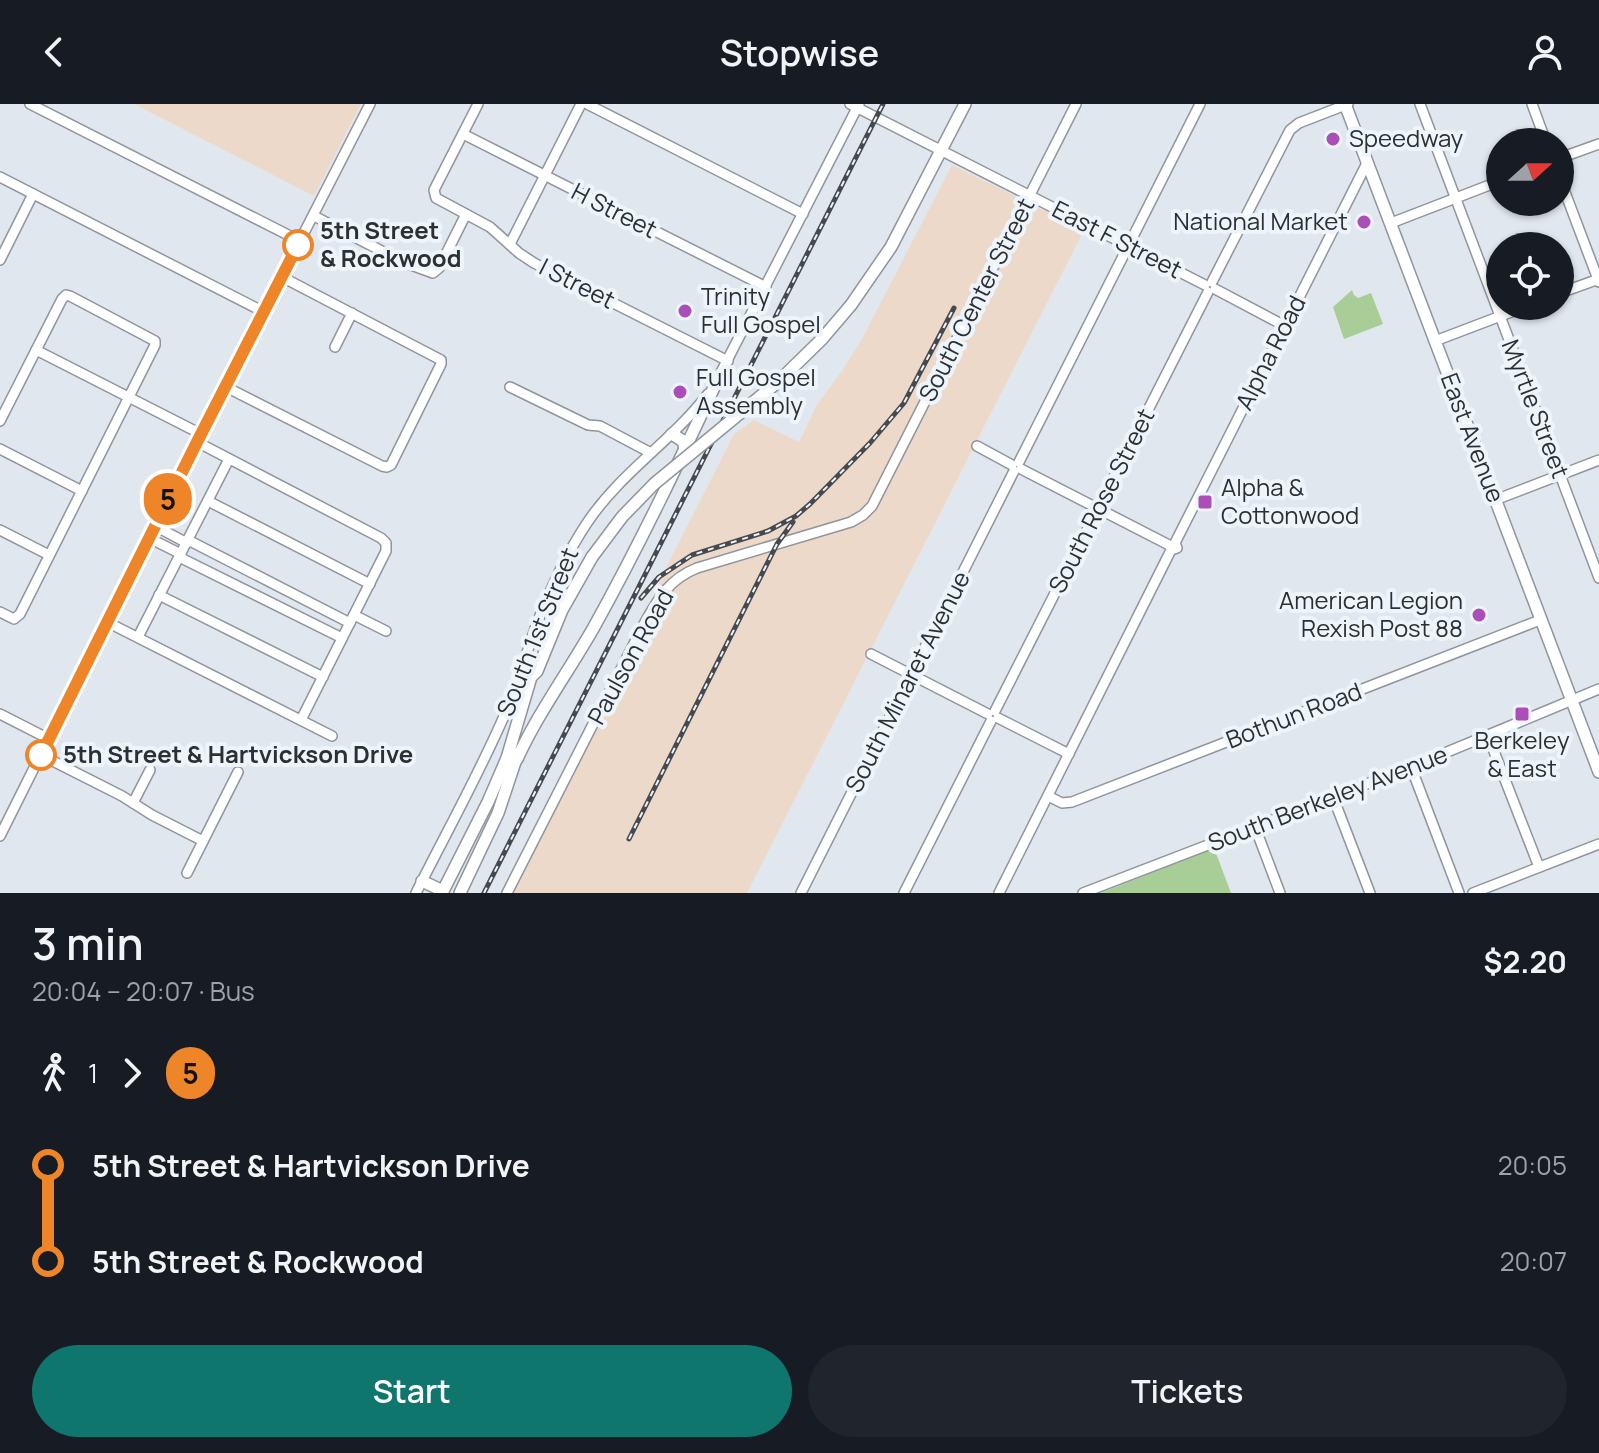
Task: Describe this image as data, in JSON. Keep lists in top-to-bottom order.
{
  "streets": {
    "main road": ["East Avenue"],
    "street": [
      "H Street",
      "East F Street",
      "I Street",
      "South Center Street",
      "Alpha Road",
      "Myrtle Street",
      "South Rose Street",
      "South 1st Street",
      "Paulson Road",
      "South Minaret Avenue",
      "Bothun Road",
      "South Berkeley Avenue"
    ]
  },
  "crossings": [
    ["H Street", "I Street"],
    ["H Street", "South 1st Street"],
    ["East F Street", "South Center Street"],
    ["East F Street", "Alpha Road"],
    ["East F Street", "South Rose Street"],
    ["East F Street", "South 1st Street"],
    ["East F Street", "South Minaret Avenue"],
    ["I Street", "South 1st Street"],
    ["South Center Street", "Paulson Road"],
    ["Alpha Road", "East Avenue"],
    ["Alpha Road", "Bothun Road"],
    ["East Avenue", "South Rose Street"],
    ["East Avenue", "Bothun Road"],
    ["East Avenue", "South Berkeley Avenue"]
  ],
  "places": {
    "other": [
      "Speedway",
      "National Market",
      "5th Street & Rockwood",
      "Trinity Full Gospel",
      "Full Gospel Assembly",
      "American Legion Rexish Post 88",
      "5th Street & Hartvickson Drive"
    ],
    "transit": ["Alpha & Cottonwood", "Berkeley & East"]
  },
  "lines": ["bus line 5"],
  "north": "right",
  "page": {
    "header": "Stopwise",
    "on_map": "5",
    "heading": ["3 min", "20:04 – 20:07 · Bus", "$2.20"],
    "legs": ["1", "5"],
    "list": [
      {
        "name": "5th Street & Hartvickson Drive",
        "value": "20:05"
      },
      {
        "name": "5th Street & Rockwood",
        "value": "20:07"
      }
    ],
    "buttons": ["Start", "Tickets"]
  }
}
